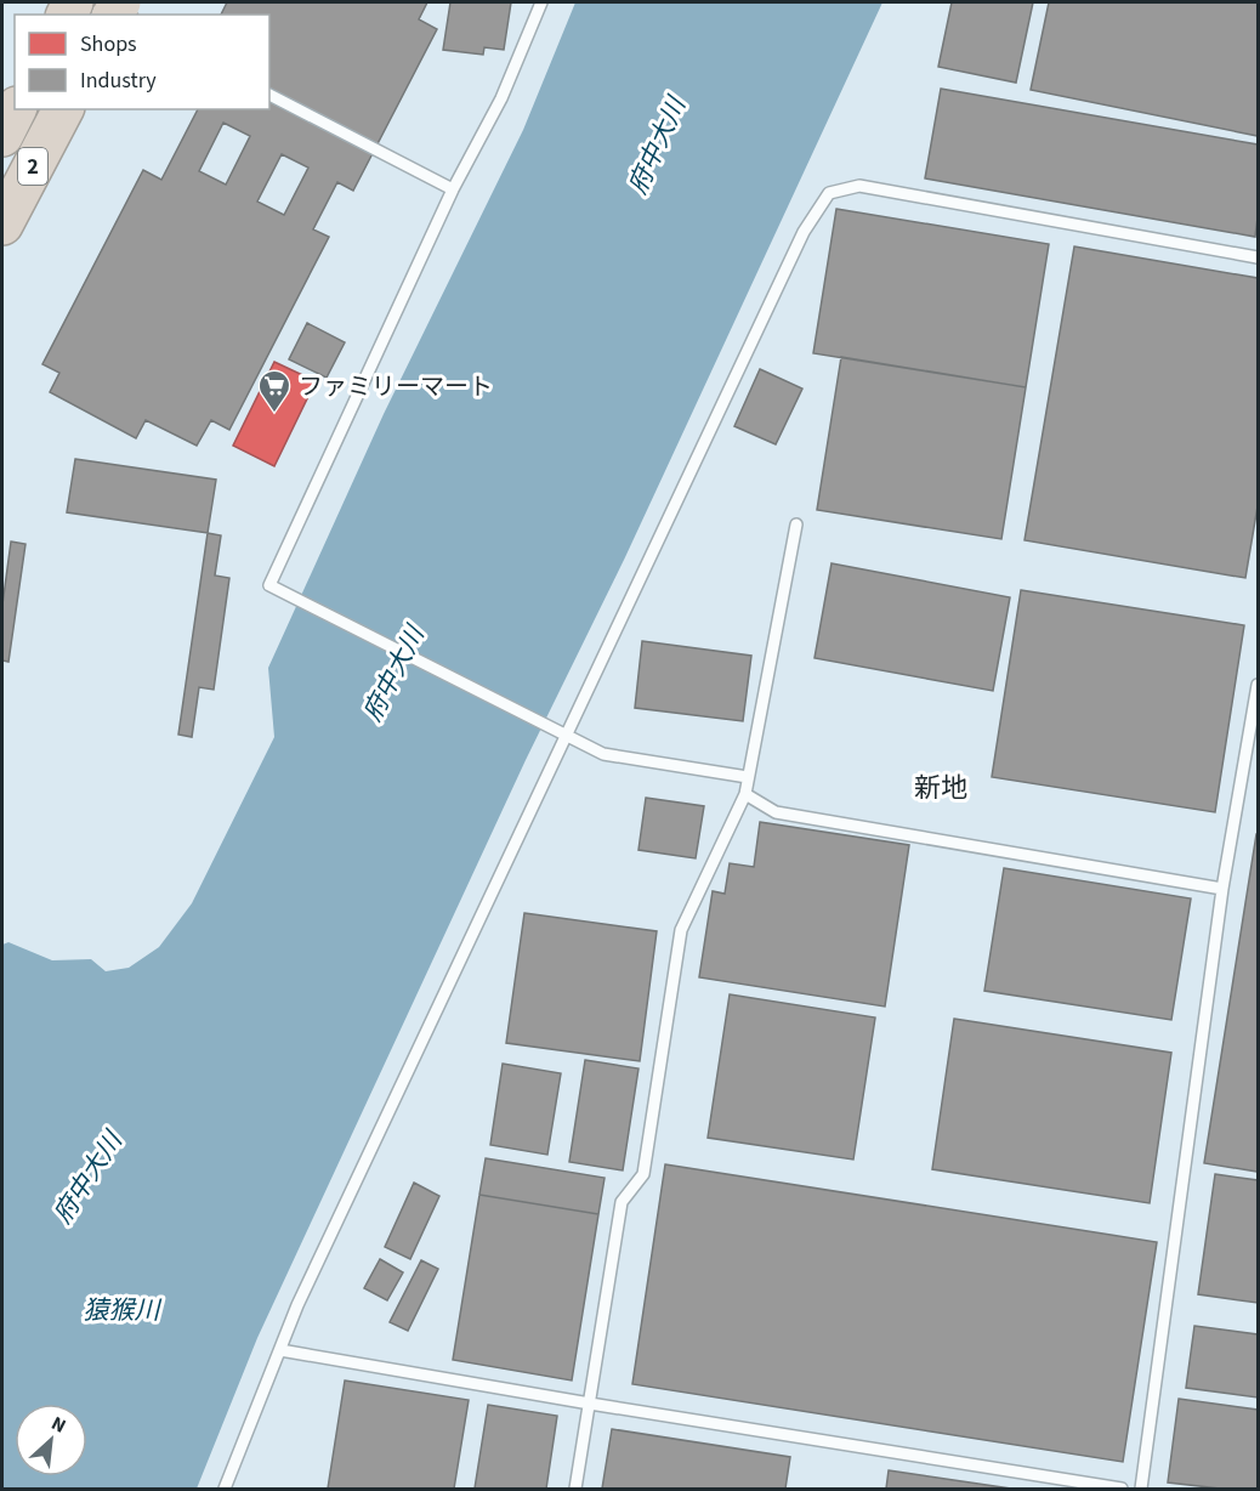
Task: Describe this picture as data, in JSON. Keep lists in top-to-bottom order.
{
  "streets": {
    "highway": ["2"]
  },
  "districts": ["新地"],
  "water": ["府中大川", "猿猴川"],
  "places": {
    "supermarket": ["ファミリーマート"]
  },
  "legend": ["Shops", "Industry"],
  "north": "top right"
}
